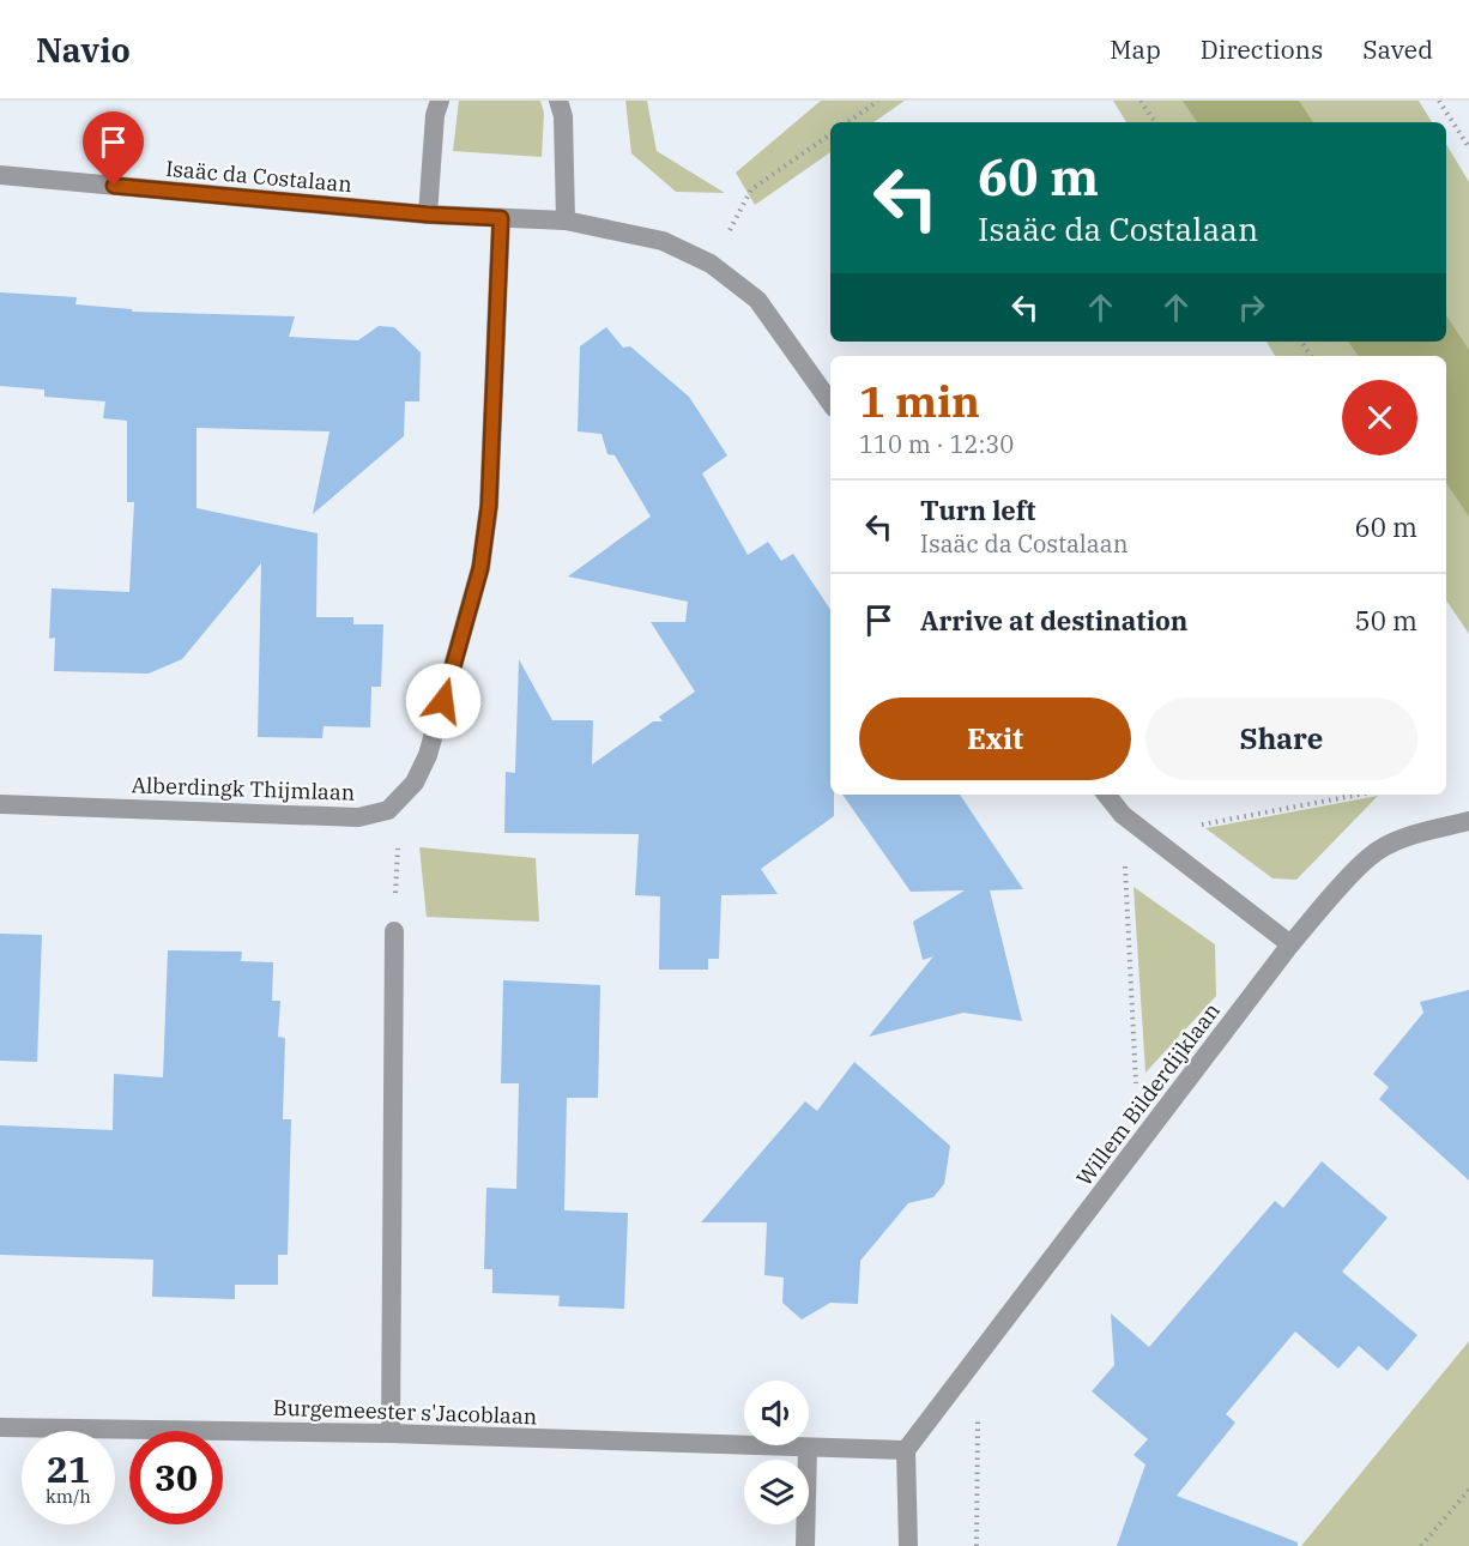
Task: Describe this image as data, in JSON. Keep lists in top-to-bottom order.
{
  "streets": {
    "street": [
      "Isaäc da Costalaan",
      "Alberdingk Thijmlaan",
      "Willem Bilderdijklaan",
      "Burgemeester s'Jacoblaan"
    ]
  },
  "crossings": [
    ["Isaäc da Costalaan", "Alberdingk Thijmlaan"]
  ],
  "page": {
    "header": "Navio",
    "nav": ["Map", "Directions", "Saved"],
    "turn": ["60 m", "Isaäc da Costalaan"],
    "heading": ["1 min", "110 m · 12:30"],
    "list": [
      {
        "name": "Turn left",
        "note": "Isaäc da Costalaan",
        "value": "60 m"
      },
      {
        "name": "Arrive at destination",
        "value": "50 m"
      }
    ],
    "buttons": ["Exit", "Share"],
    "speed": "21 km/h",
    "limit": "30"
  }
}
